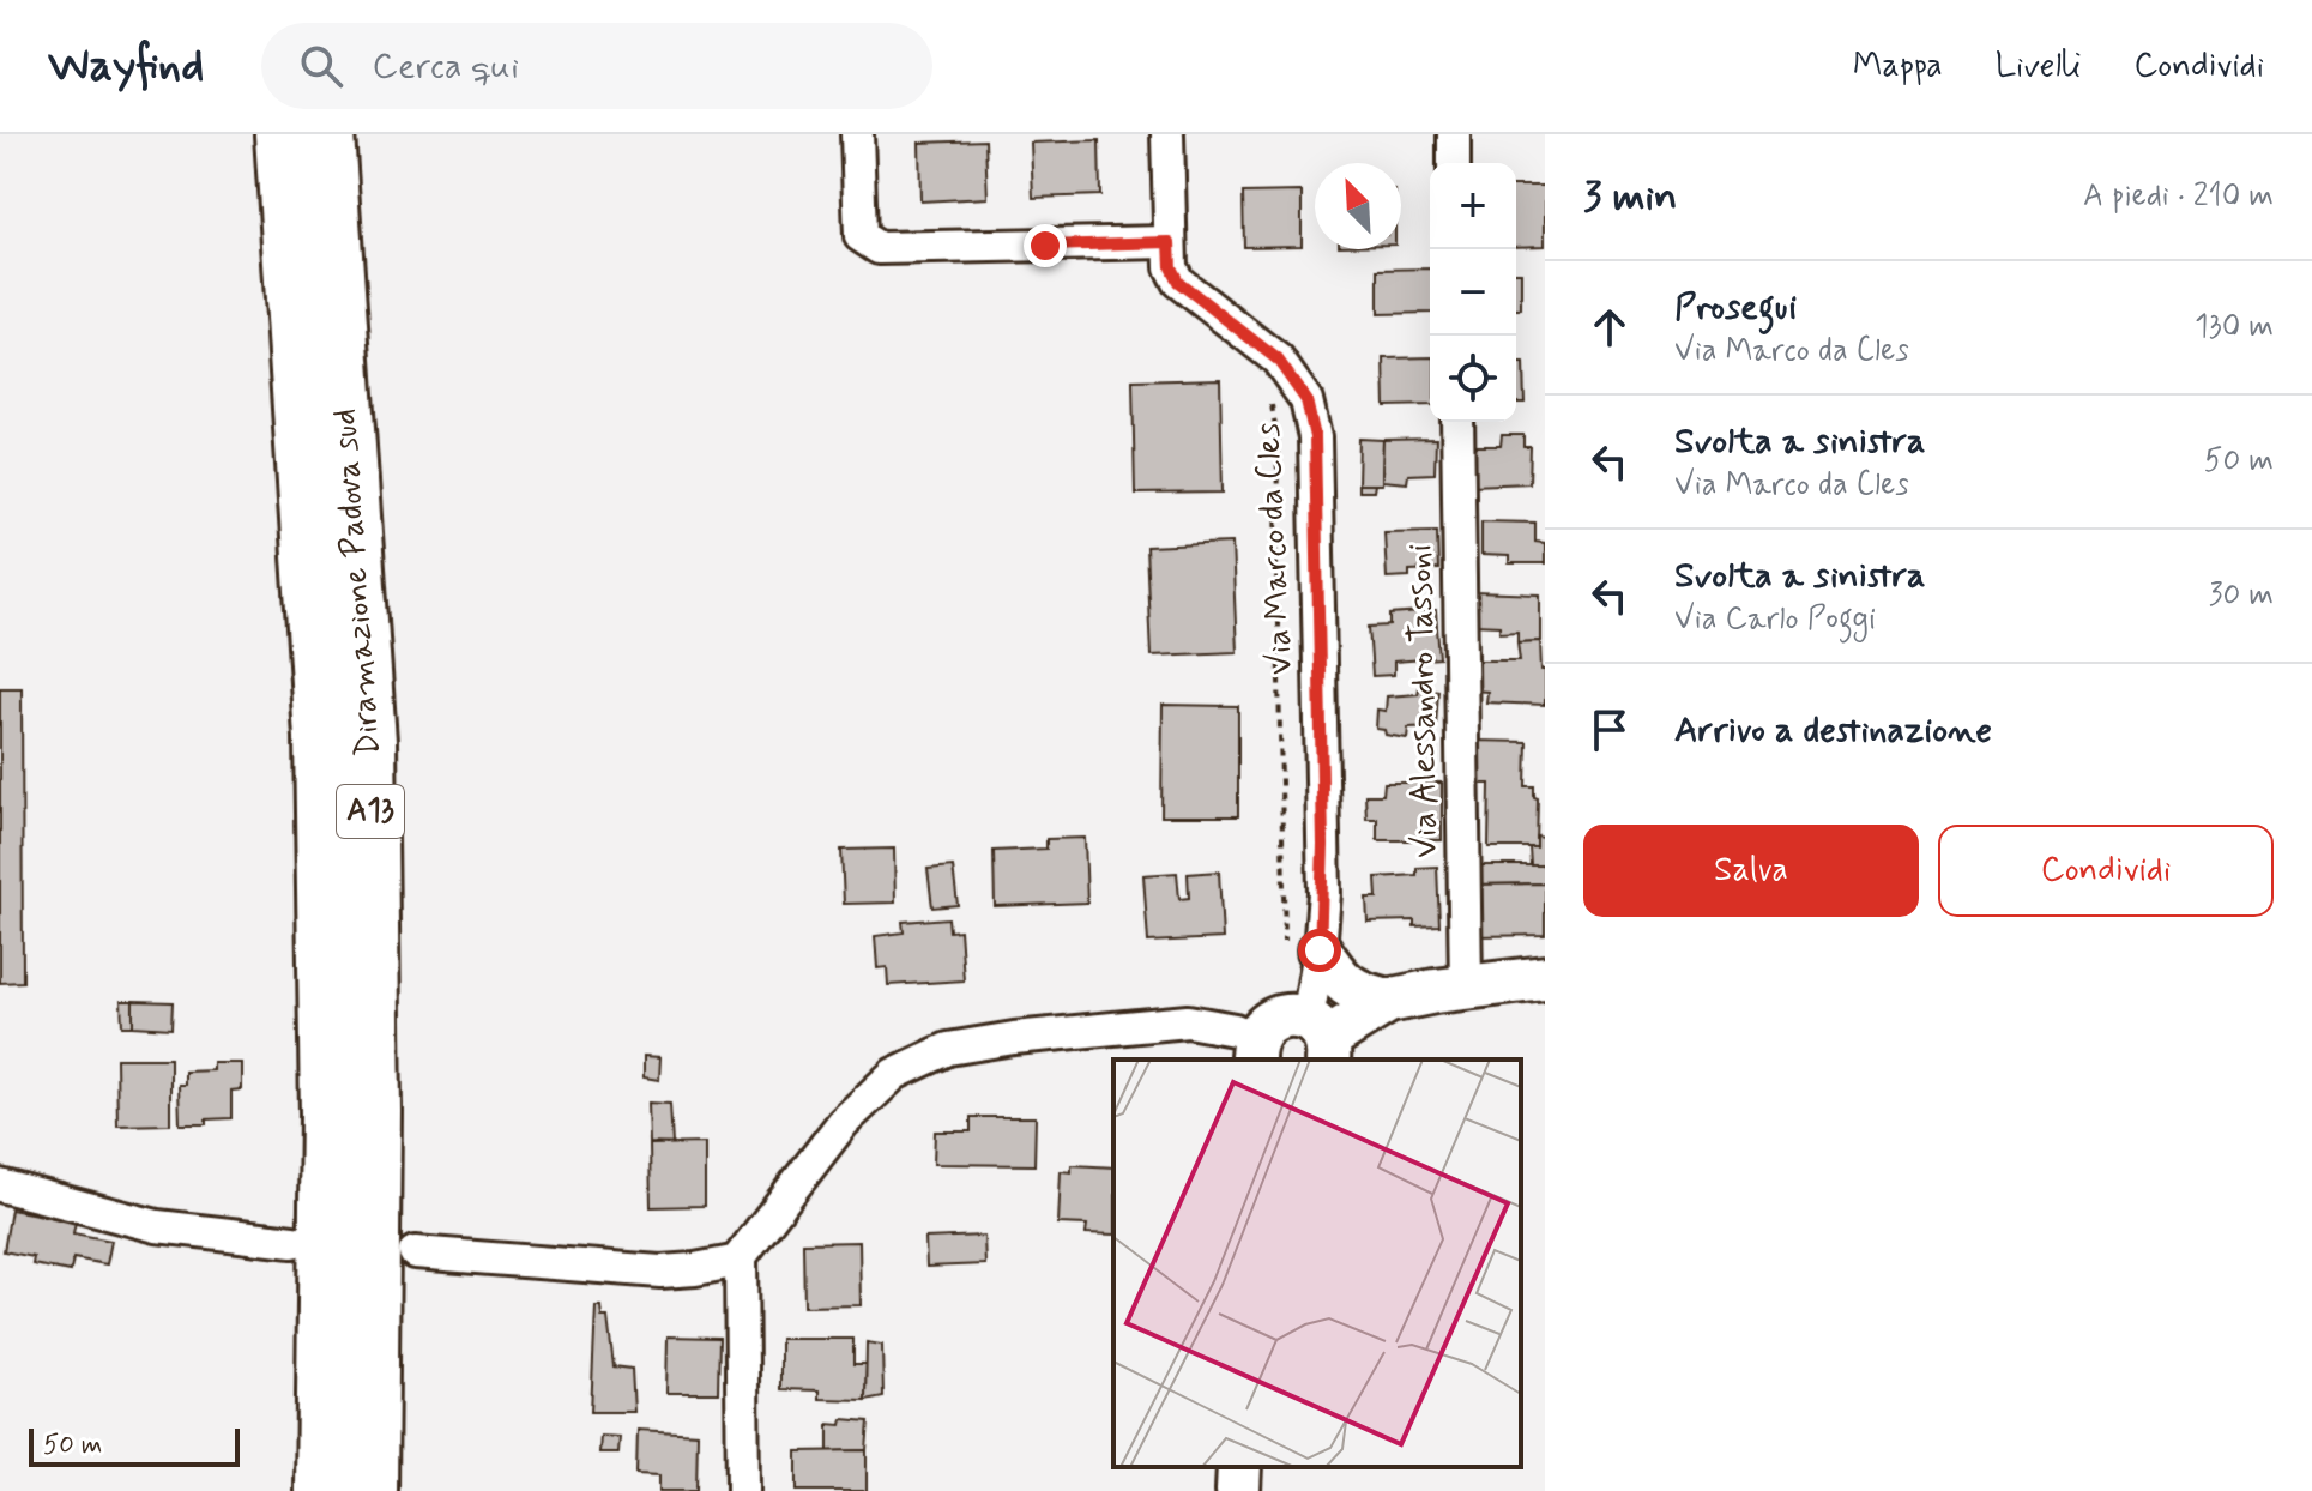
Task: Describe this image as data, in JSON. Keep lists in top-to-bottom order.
{
  "streets": {
    "highway": ["Diramazione Padova sud", "A13"],
    "street": ["Via Marco da Cles", "Via Alessandro Tassoni"]
  },
  "scale_bar": "50 m",
  "north": "top left",
  "page": {
    "header": "Wayfind",
    "search": "Cerca qui",
    "nav": ["Mappa", "Livelli", "Condividi"],
    "heading": ["3 min", "A piedi · 210 m"],
    "map_buttons": ["+", "−"],
    "list": [
      ["Prosegui", "Via Marco da Cles", "130 m"],
      ["Svolta a sinistra", "Via Marco da Cles", "50 m"],
      ["Svolta a sinistra", "Via Carlo Poggi", "30 m"],
      "Arrivo a destinazione"
    ],
    "buttons": ["Salva", "Condividi"],
    "scale": "50 m"
  }
}
